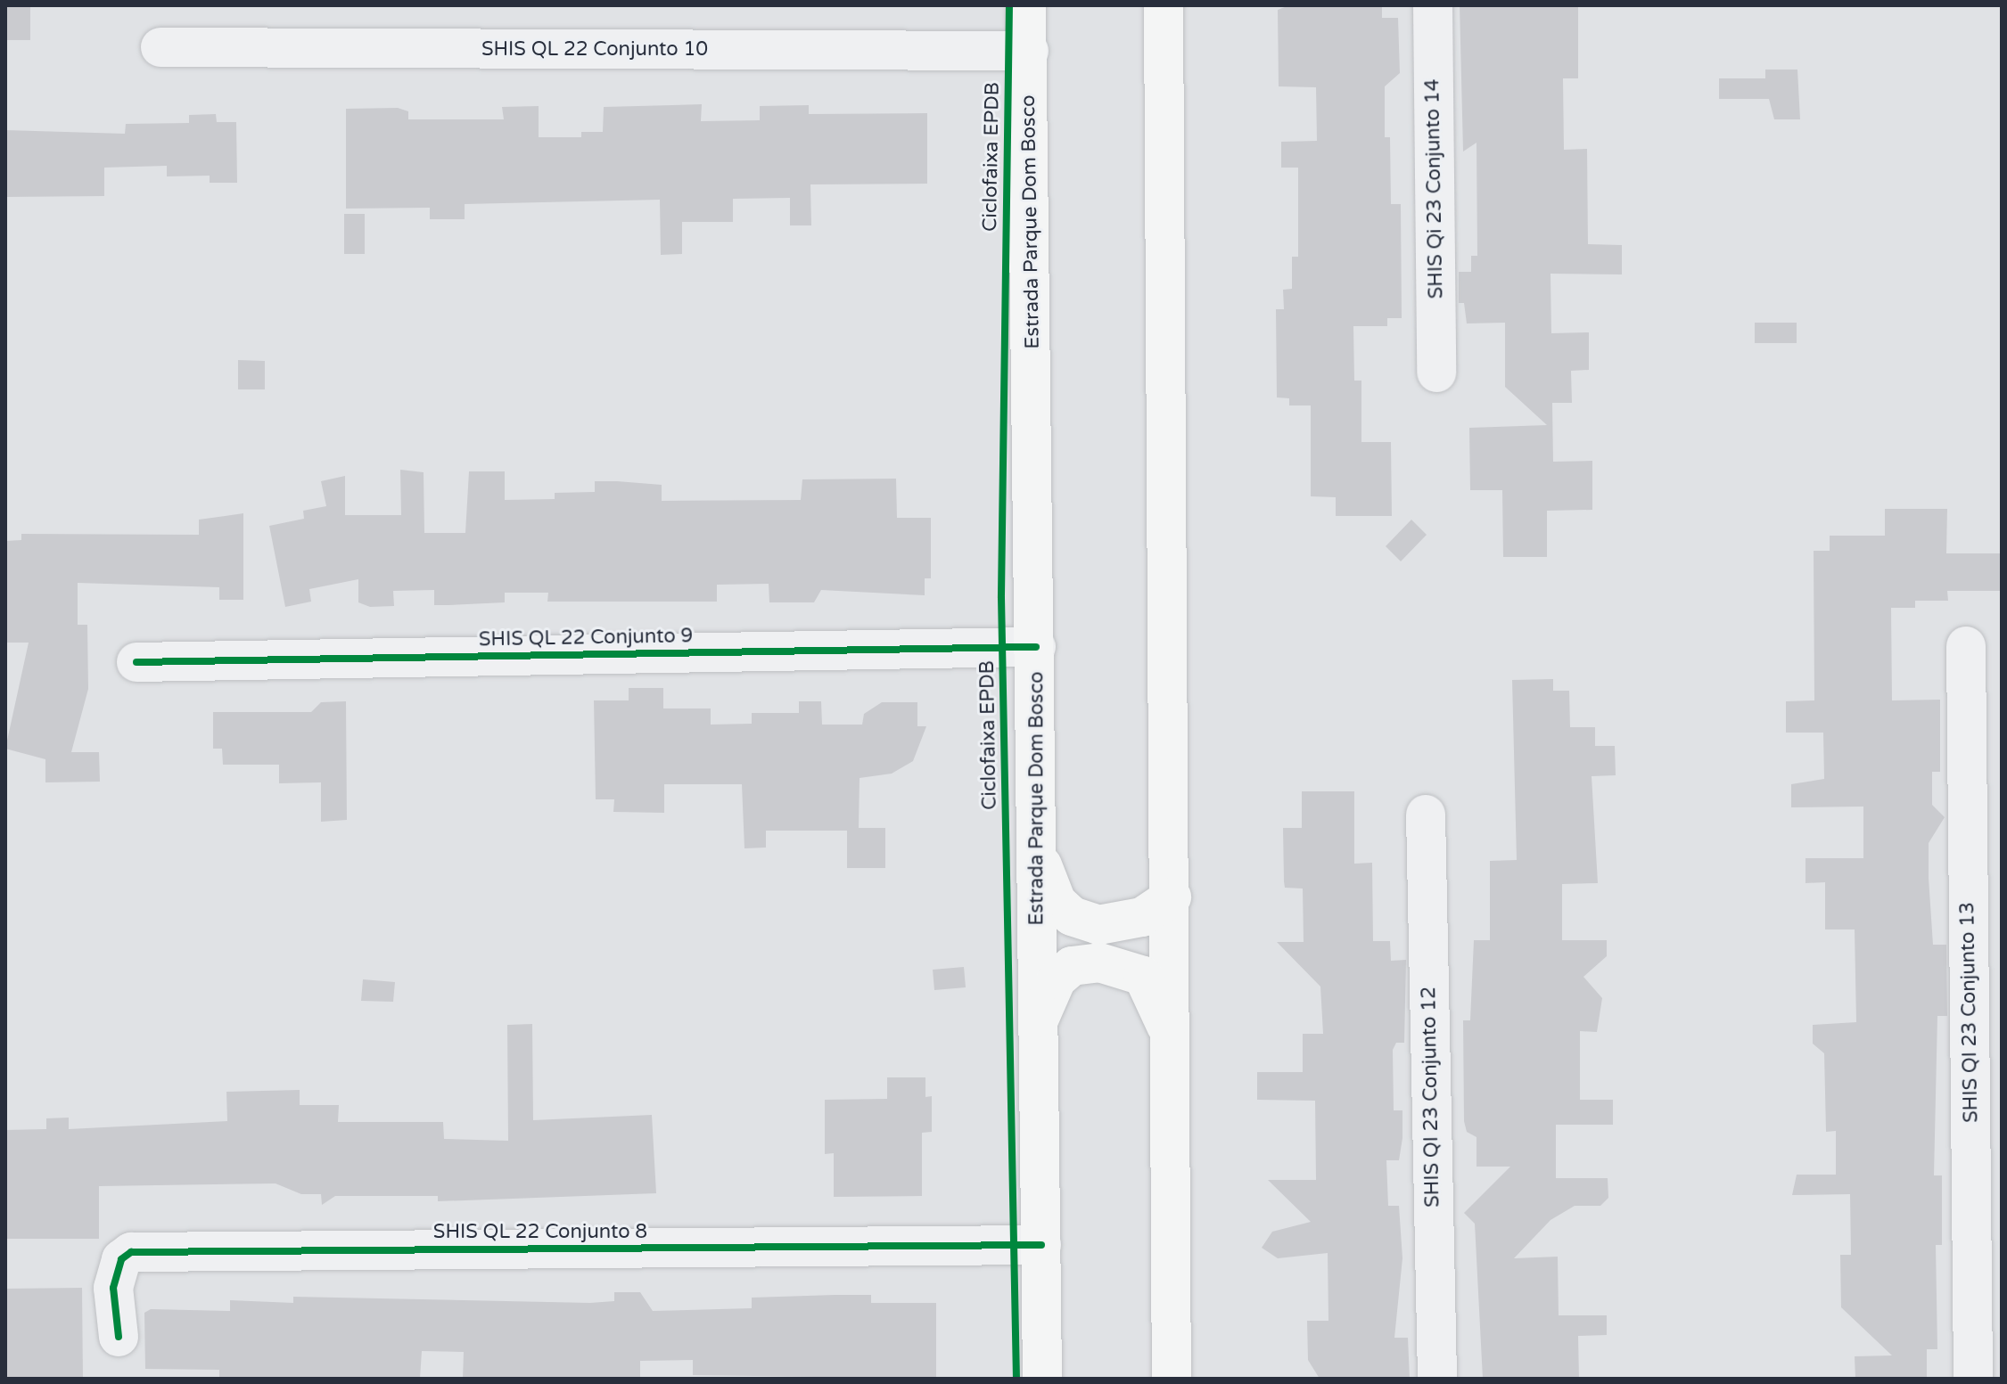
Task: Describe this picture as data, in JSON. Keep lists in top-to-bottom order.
{
  "streets": {
    "main road": ["Estrada Parque Dom Bosco"],
    "street": [
      "SHIS QL 22 Conjunto 10",
      "SHIS Qi 23 Conjunto 14",
      "SHIS QL 22 Conjunto 9",
      "SHIS QI 23 Conjunto 13",
      "SHIS QI 23 Conjunto 12",
      "SHIS QL 22 Conjunto 8"
    ],
    "cycle path": ["Ciclofaixa EPDB"]
  },
  "crossings": [
    ["SHIS QL 22 Conjunto 10", "Estrada Parque Dom Bosco"],
    ["Estrada Parque Dom Bosco", "SHIS QL 22 Conjunto 9"],
    ["Estrada Parque Dom Bosco", "SHIS QL 22 Conjunto 8"]
  ]
}
